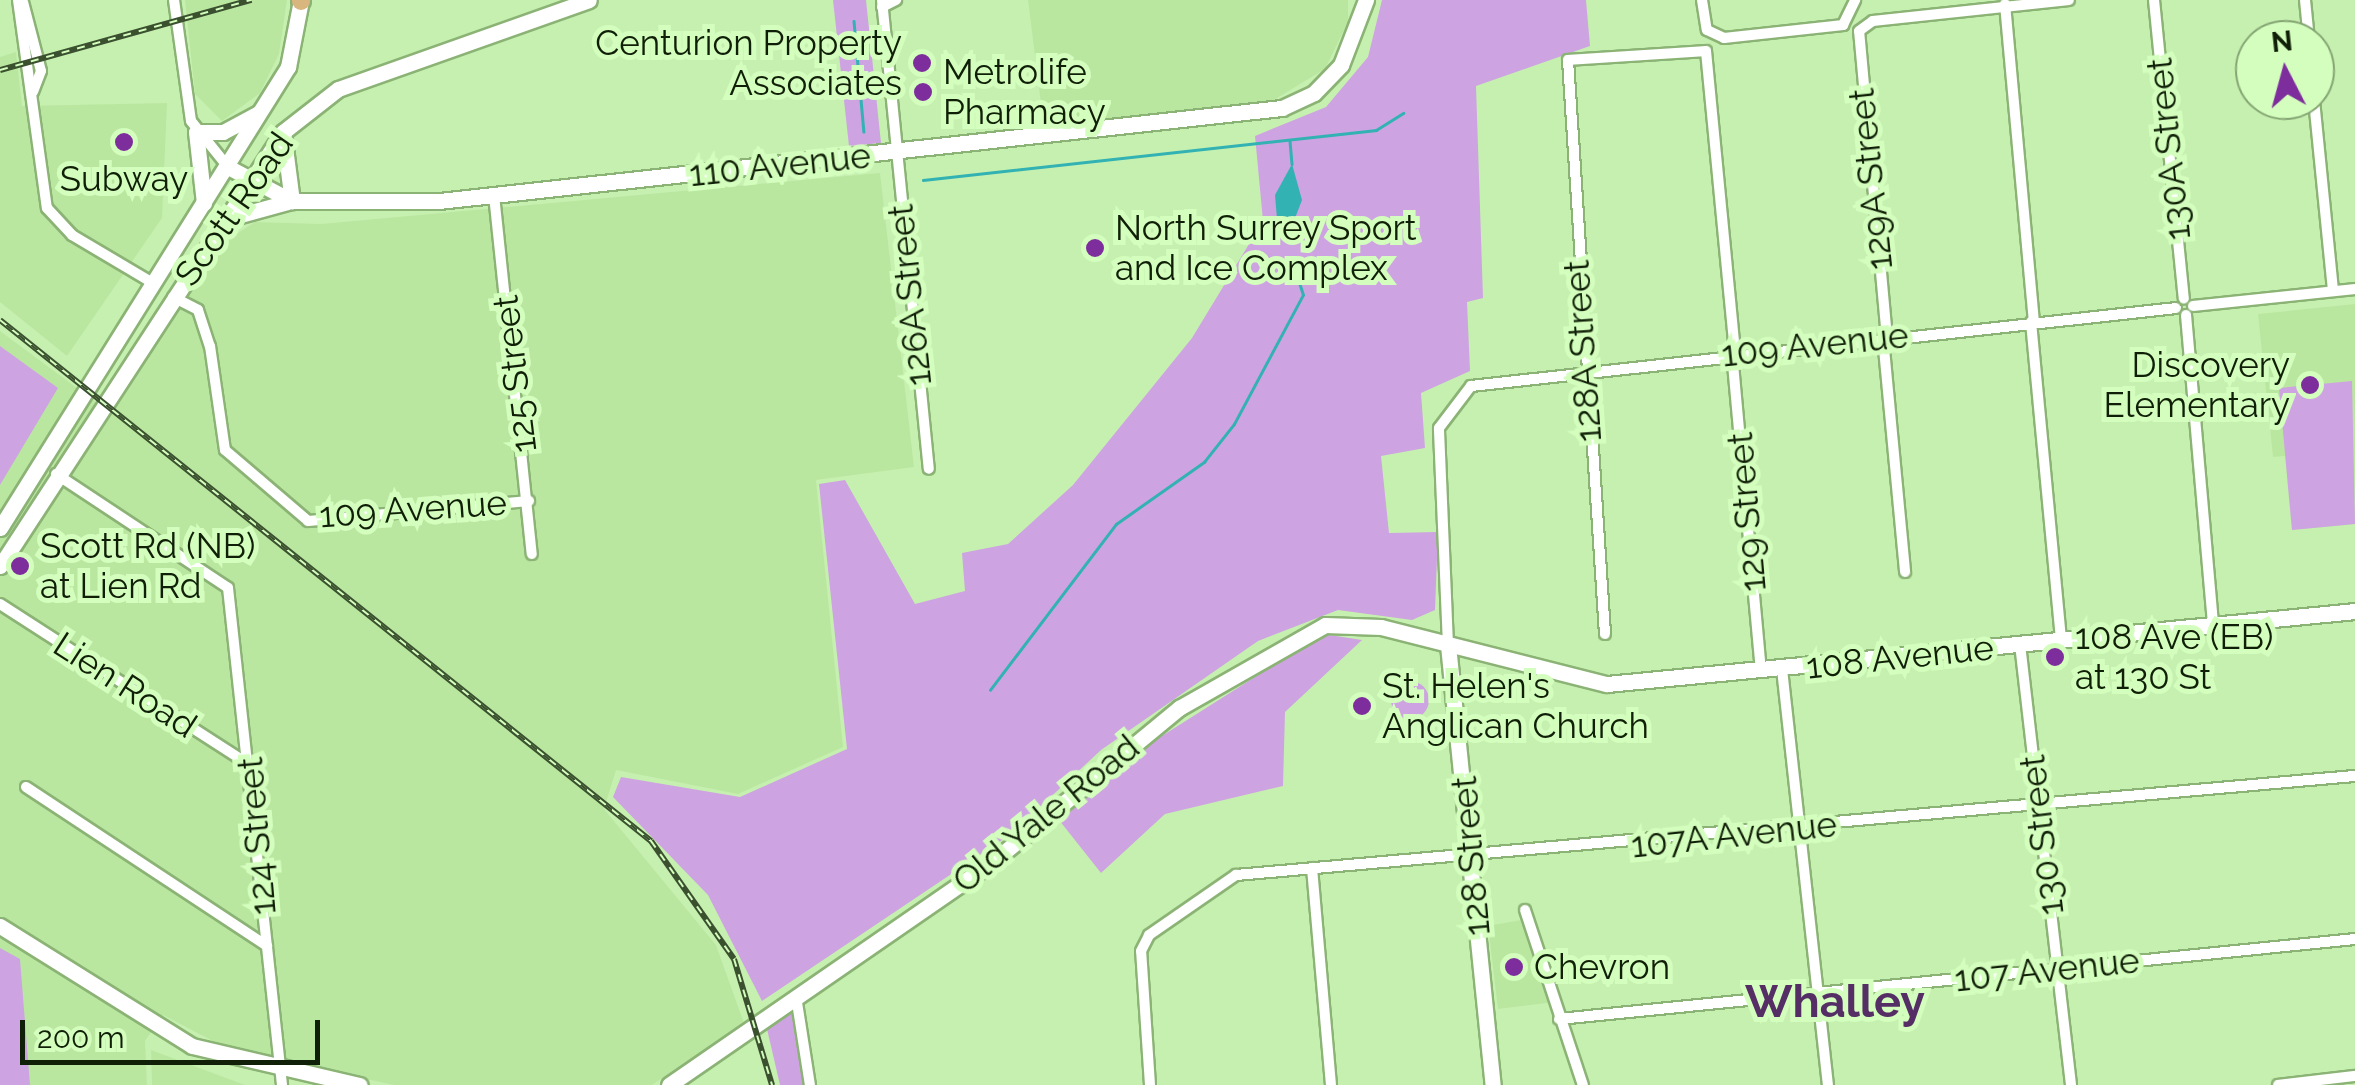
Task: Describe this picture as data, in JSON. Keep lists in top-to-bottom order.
{
  "streets": {
    "main road": [
      "110 Avenue",
      "Scott Road",
      "108 Avenue",
      "Old Yale Road",
      "128 Street"
    ],
    "street": [
      "130A Street",
      "129A Street",
      "126A Street",
      "109 Avenue",
      "128A Street",
      "125 Street",
      "129 Street",
      "Lien Road",
      "107A Avenue",
      "130 Street",
      "124 Street",
      "107 Avenue"
    ]
  },
  "crossings": [
    ["130A Street", "109 Avenue"],
    ["130A Street", "108 Avenue"],
    ["110 Avenue", "Scott Road"],
    ["110 Avenue", "126A Street"],
    ["110 Avenue", "125 Street"],
    ["129A Street", "109 Avenue"],
    ["Scott Road", "109 Avenue"],
    ["Scott Road", "124 Street"],
    ["109 Avenue", "128A Street"],
    ["109 Avenue", "125 Street"],
    ["109 Avenue", "129 Street"],
    ["109 Avenue", "128 Street"],
    ["128A Street", "129 Street"],
    ["129 Street", "108 Avenue"],
    ["108 Avenue", "Old Yale Road"],
    ["108 Avenue", "130 Street"],
    ["108 Avenue", "128 Street"],
    ["Lien Road", "124 Street"],
    ["Old Yale Road", "128 Street"],
    ["107A Avenue", "130 Street"],
    ["107A Avenue", "128 Street"],
    ["130 Street", "107 Avenue"]
  ],
  "districts": ["Whalley"],
  "places": [
    "Centurion Property Associates",
    "Metrolife Pharmacy",
    "Subway",
    "North Surrey Sport and Ice Complex",
    "Discovery Elementary",
    "Scott Rd (NB) at Lien Rd",
    "108 Ave (EB) at 130 St",
    "St. Helen's Anglican Church",
    "Chevron"
  ],
  "scale_bar": "200 m",
  "north": "top"
}
